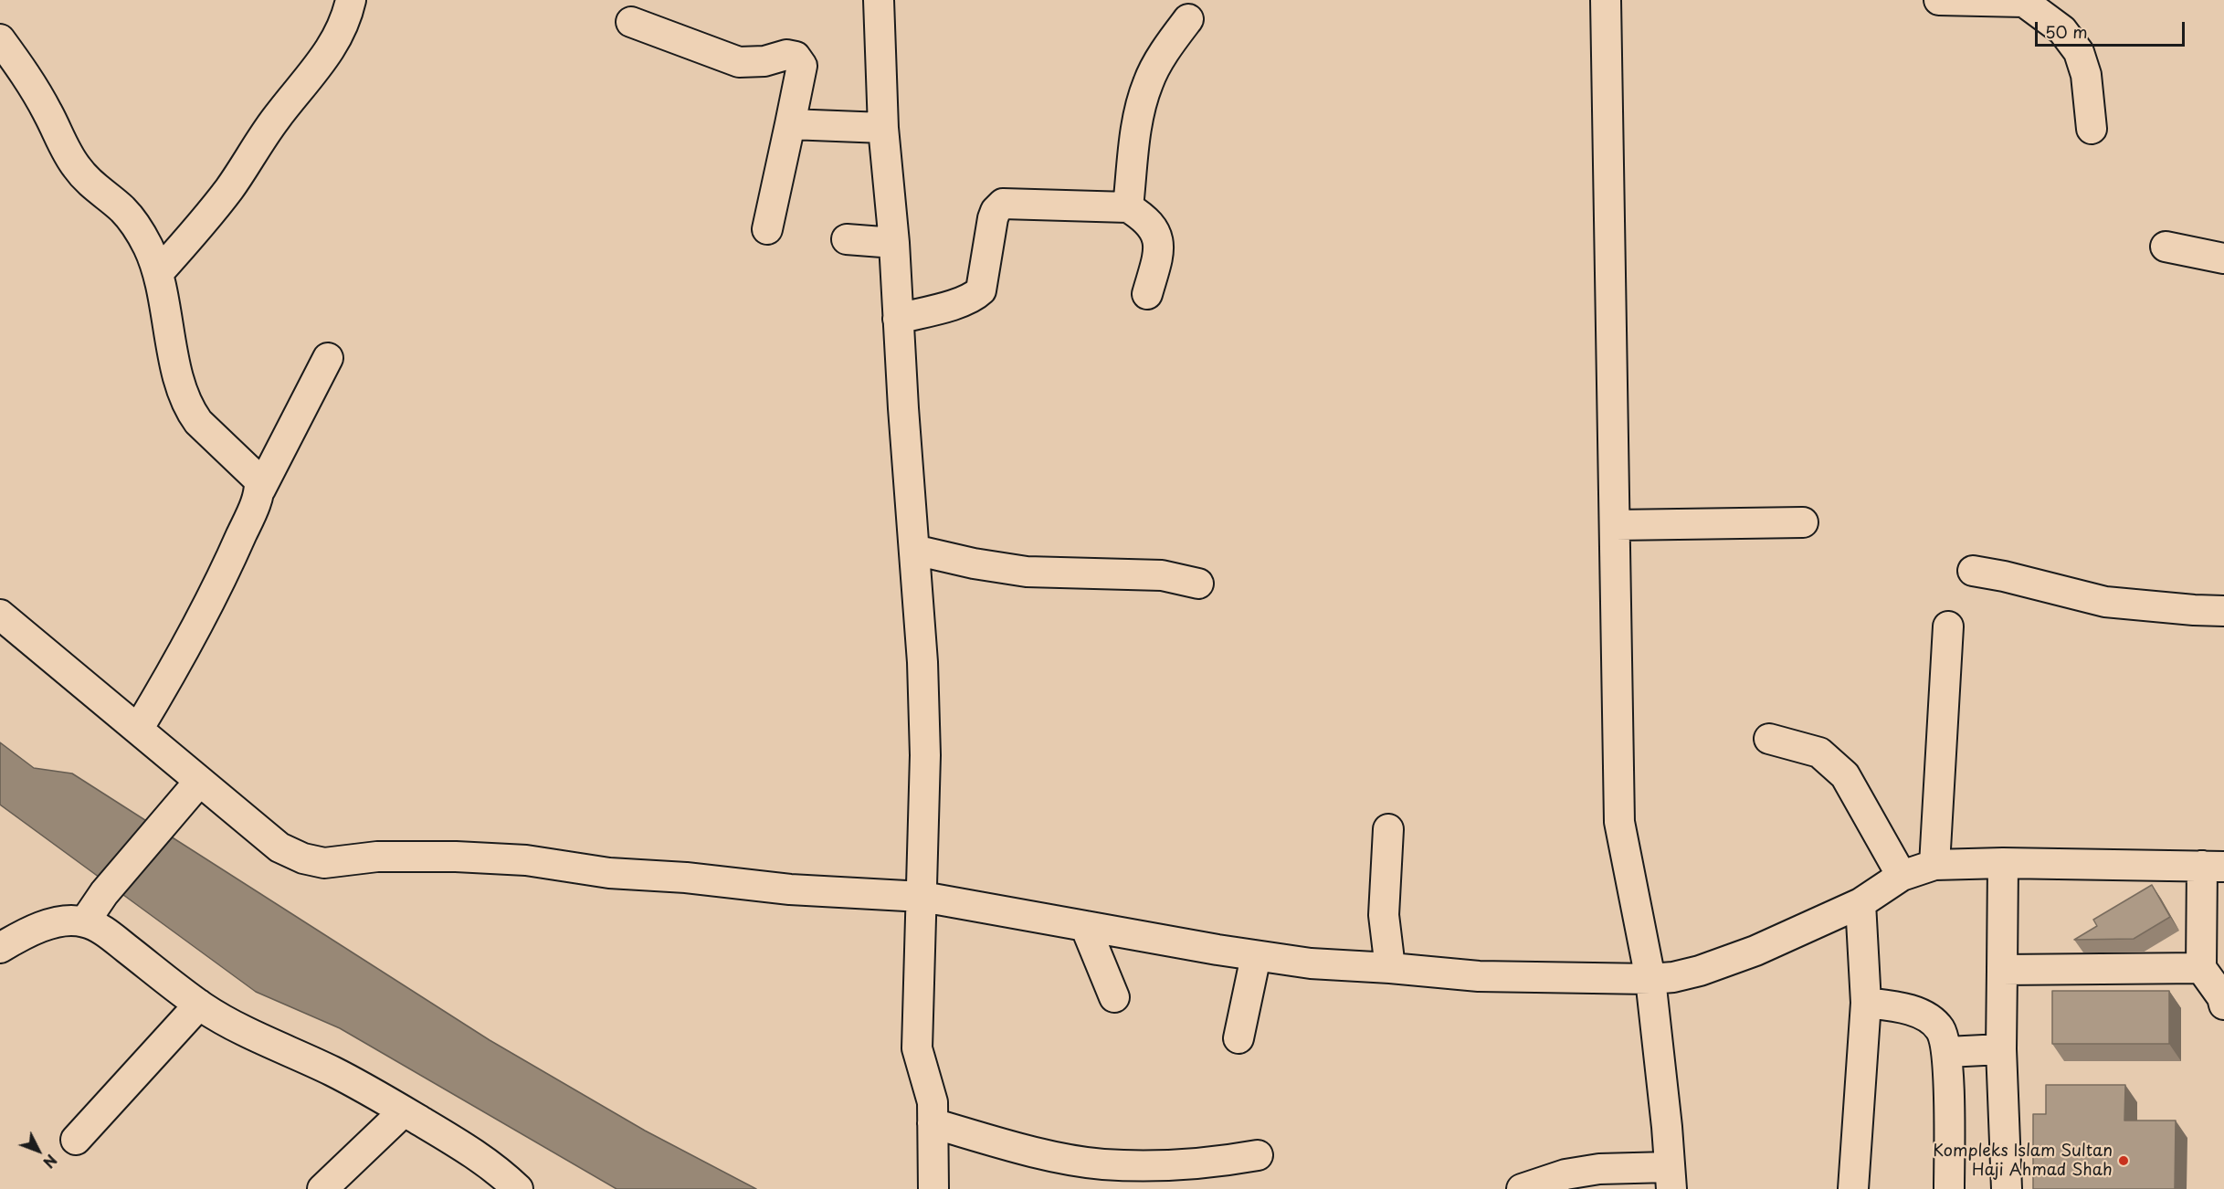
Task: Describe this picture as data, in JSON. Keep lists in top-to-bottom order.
{
  "places": ["Kompleks Islam Sultan Haji Ahmad Shah"],
  "scale_bar": "50 m",
  "north": "bottom right"
}
